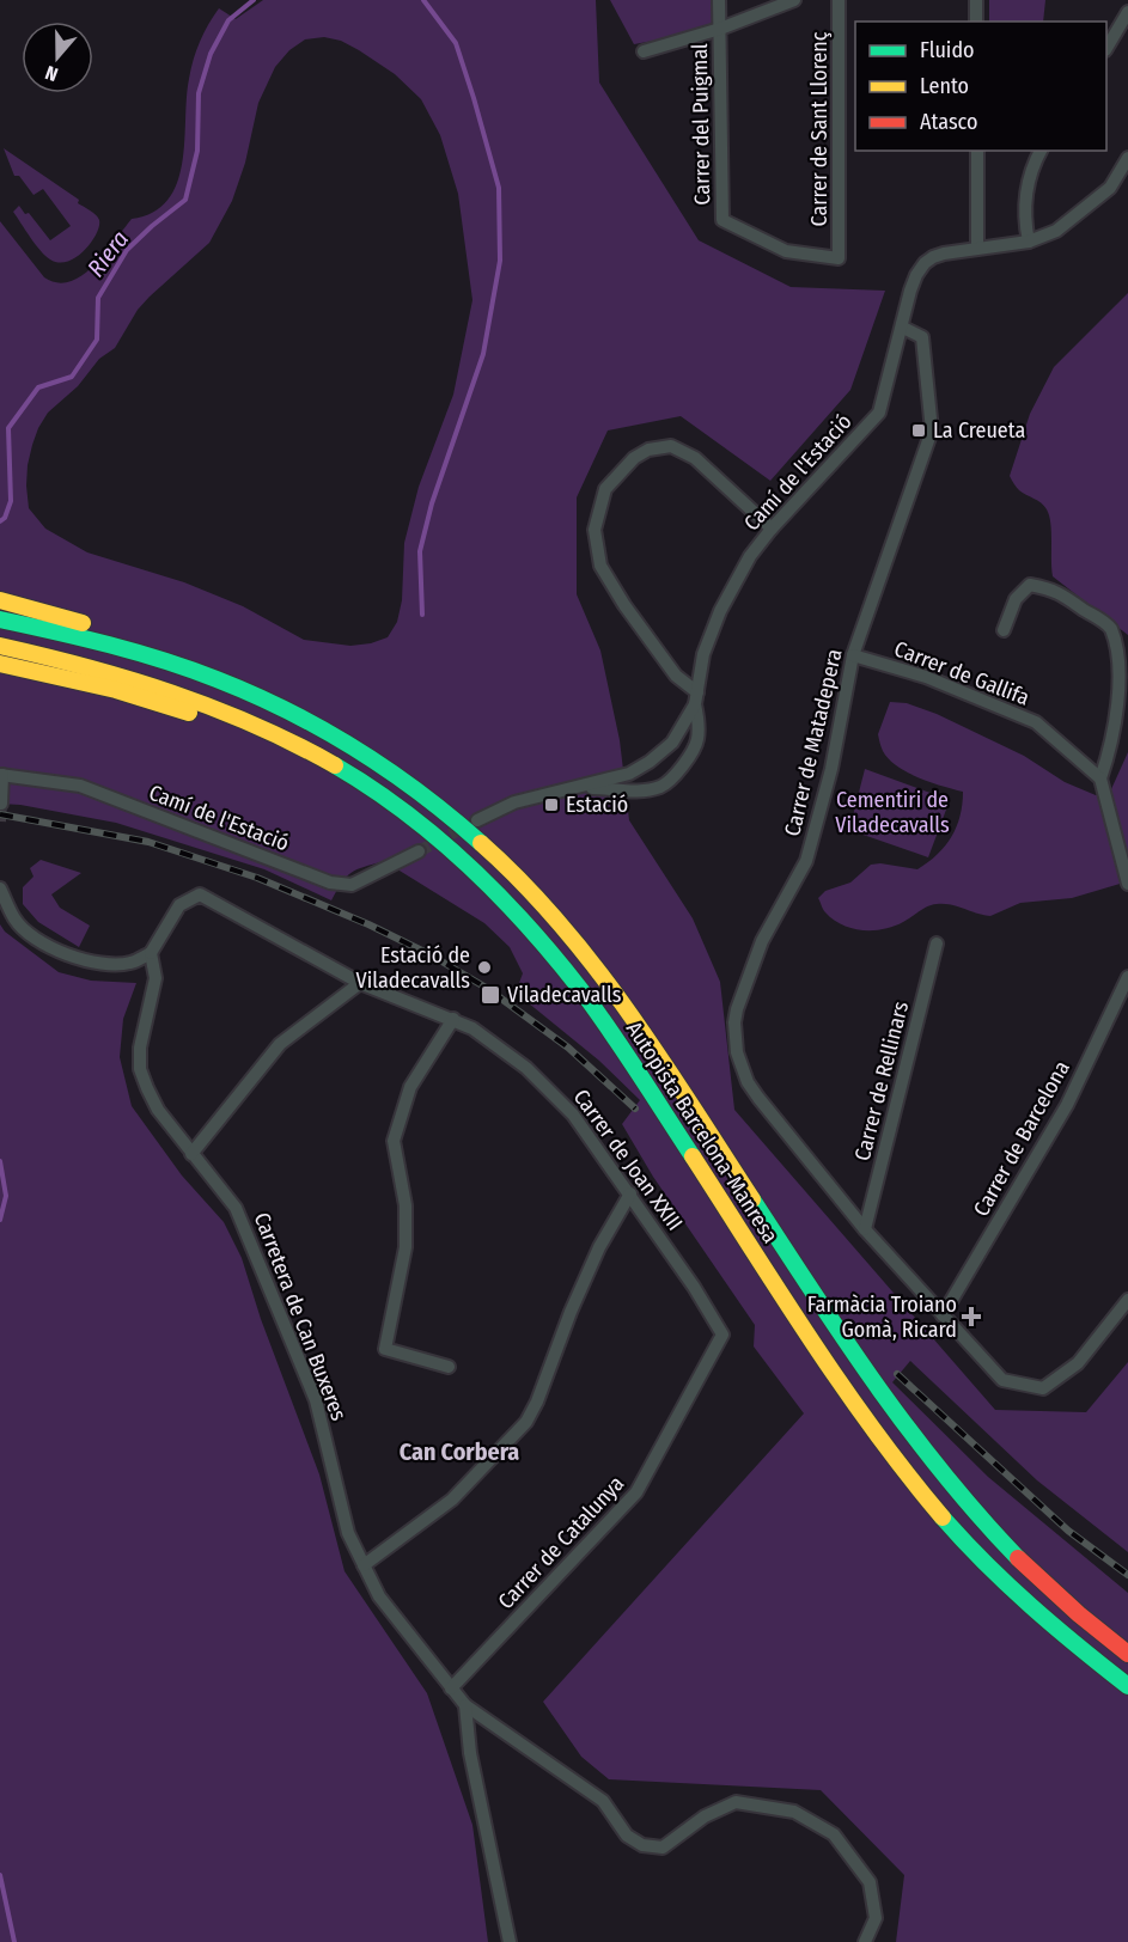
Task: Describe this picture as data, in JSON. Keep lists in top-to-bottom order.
{
  "streets": {
    "highway": ["Autopista Barcelona-Manresa"],
    "street": [
      "Carrer del Puigmal",
      "Carrer de Sant Llorenç",
      "Camí de l'Estació",
      "Carrer de Gallifa",
      "Carrer de Matadepera",
      "Carrer de Rellinars",
      "Carrer de Barcelona",
      "Carrer de Joan XXIII",
      "Carretera de Can Buxeres",
      "Carrer de Catalunya"
    ]
  },
  "crossings": [
    ["Carrer del Puigmal", "Carrer de Sant Llorenç"],
    ["Camí de l'Estació", "Carrer de Matadepera"],
    ["Carrer de Gallifa", "Carrer de Matadepera"],
    ["Carrer de Matadepera", "Carrer de Rellinars"],
    ["Carrer de Matadepera", "Carrer de Barcelona"],
    ["Carrer de Joan XXIII", "Carretera de Can Buxeres"],
    ["Carrer de Joan XXIII", "Carrer de Catalunya"],
    ["Carretera de Can Buxeres", "Carrer de Catalunya"]
  ],
  "districts": ["Can Corbera"],
  "water": ["Riera"],
  "parks": ["Cementiri de Viladecavalls"],
  "places": {
    "transit": ["La Creueta", "Estació", "Viladecavalls"],
    "other": ["Estació de Viladecavalls"],
    "health": ["Farmàcia Troiano Gomà, Ricard"]
  },
  "legend": ["Fluido", "Lento", "Atasco"],
  "north": "bottom"
}
